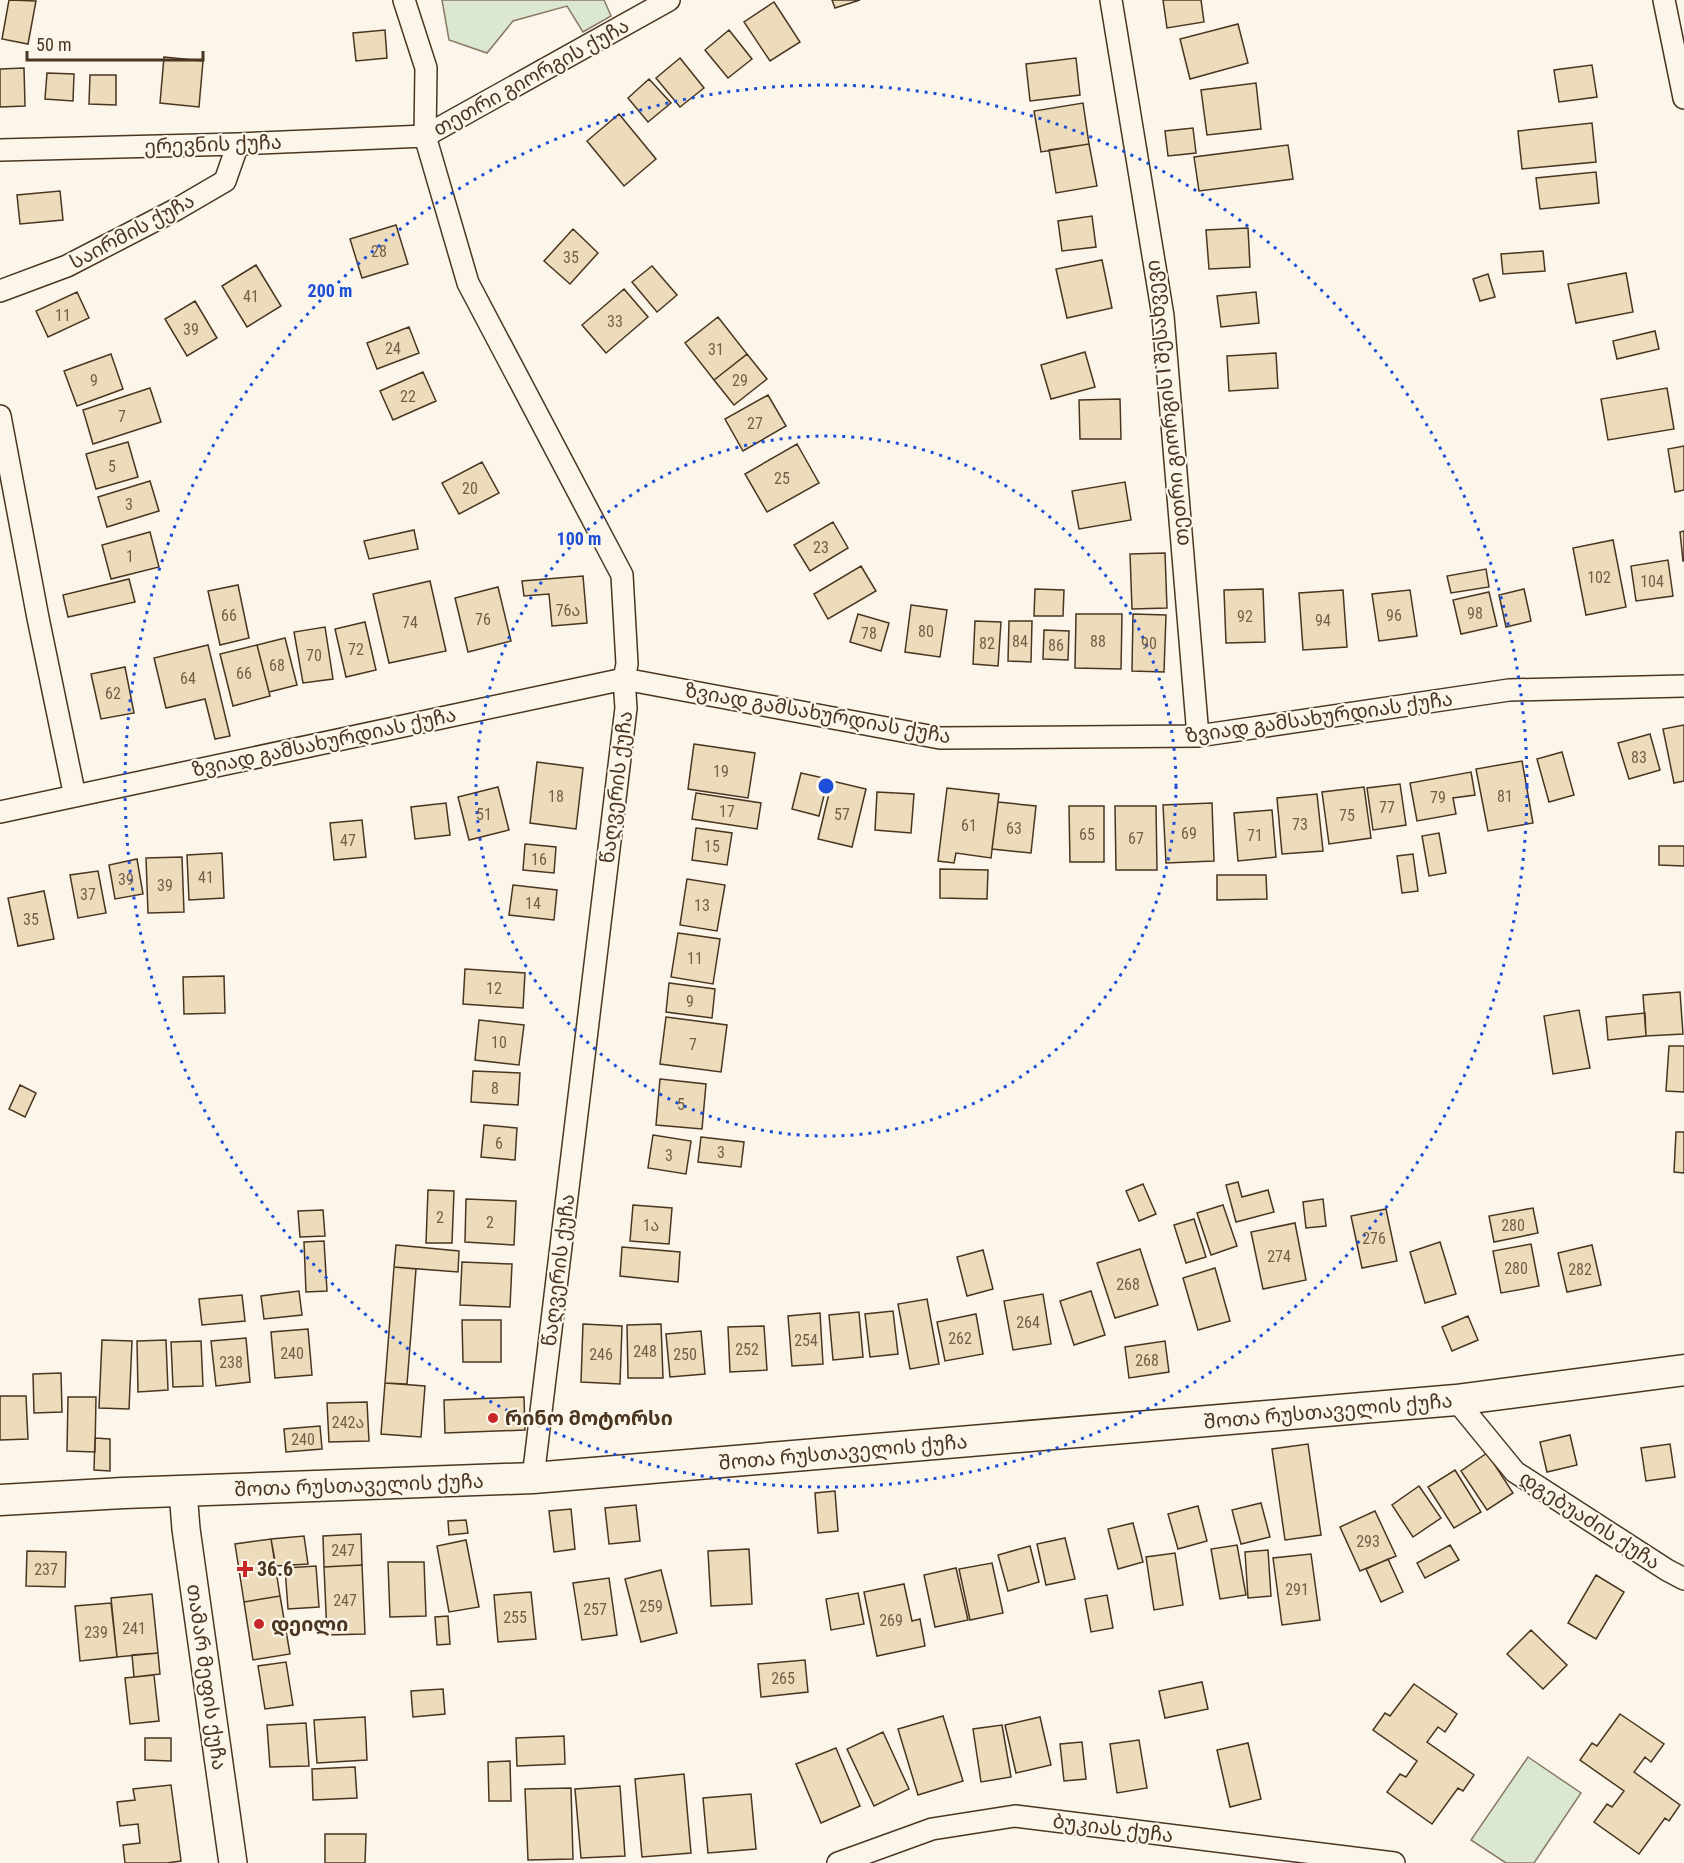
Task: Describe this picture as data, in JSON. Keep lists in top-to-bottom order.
{
  "streets": {
    "main road": ["შოთა რუსთაველის ქუჩა"],
    "street": [
      "თეთრი გიორგის ქუჩა",
      "ერევნის ქუჩა",
      "საირმის ქუჩა",
      "თეთრი გიორგის I შესახვევი",
      "ზვიად გამსახურდიას ქუჩა",
      "წაღვერის ქუჩა",
      "დგებუაძის ქუჩა",
      "თამარ მეფის ქუჩა",
      "ბუკიას ქუჩა"
    ]
  },
  "crossings": [
    ["თეთრი გიორგის ქუჩა", "ერევნის ქუჩა"],
    ["თეთრი გიორგის ქუჩა", "წაღვერის ქუჩა"],
    ["ერევნის ქუჩა", "საირმის ქუჩა"],
    ["ერევნის ქუჩა", "წაღვერის ქუჩა"],
    ["თეთრი გიორგის I შესახვევი", "ზვიად გამსახურდიას ქუჩა"],
    ["ზვიად გამსახურდიას ქუჩა", "წაღვერის ქუჩა"],
    ["წაღვერის ქუჩა", "შოთა რუსთაველის ქუჩა"],
    ["შოთა რუსთაველის ქუჩა", "დგებუაძის ქუჩა"],
    ["შოთა რუსთაველის ქუჩა", "თამარ მეფის ქუჩა"]
  ],
  "places": {
    "other": ["რინო მოტორსი", "დეილი"],
    "health": ["36.6"]
  },
  "house_numbers": [
    "28",
    "35",
    "41",
    "11",
    "33",
    "39",
    "24",
    "31",
    "9",
    "29",
    "22",
    "7",
    "27",
    "5",
    "25",
    "20",
    "3",
    "23",
    "1",
    "102",
    "104",
    "76ა",
    "98",
    "66",
    "96",
    "92",
    "76",
    "94",
    "74",
    "80",
    "78",
    "84",
    "88",
    "82",
    "90",
    "86",
    "72",
    "70",
    "68",
    "66",
    "64",
    "62",
    "83",
    "19",
    "18",
    "81",
    "79",
    "77",
    "17",
    "51",
    "57",
    "75",
    "73",
    "61",
    "63",
    "69",
    "65",
    "71",
    "67",
    "47",
    "15",
    "16",
    "41",
    "39",
    "39",
    "37",
    "14",
    "13",
    "35",
    "11",
    "12",
    "9",
    "10",
    "7",
    "8",
    "5",
    "6",
    "3",
    "3",
    "2",
    "2",
    "1ა",
    "280",
    "276",
    "274",
    "280",
    "282",
    "268",
    "264",
    "262",
    "254",
    "252",
    "248",
    "240",
    "246",
    "250",
    "268",
    "238",
    "242ა",
    "240",
    "293",
    "247",
    "237",
    "291",
    "247",
    "259",
    "257",
    "255",
    "269",
    "241",
    "239",
    "265"
  ],
  "scale_bar": "50 m",
  "rings": ["200 m", "100 m"]
}
